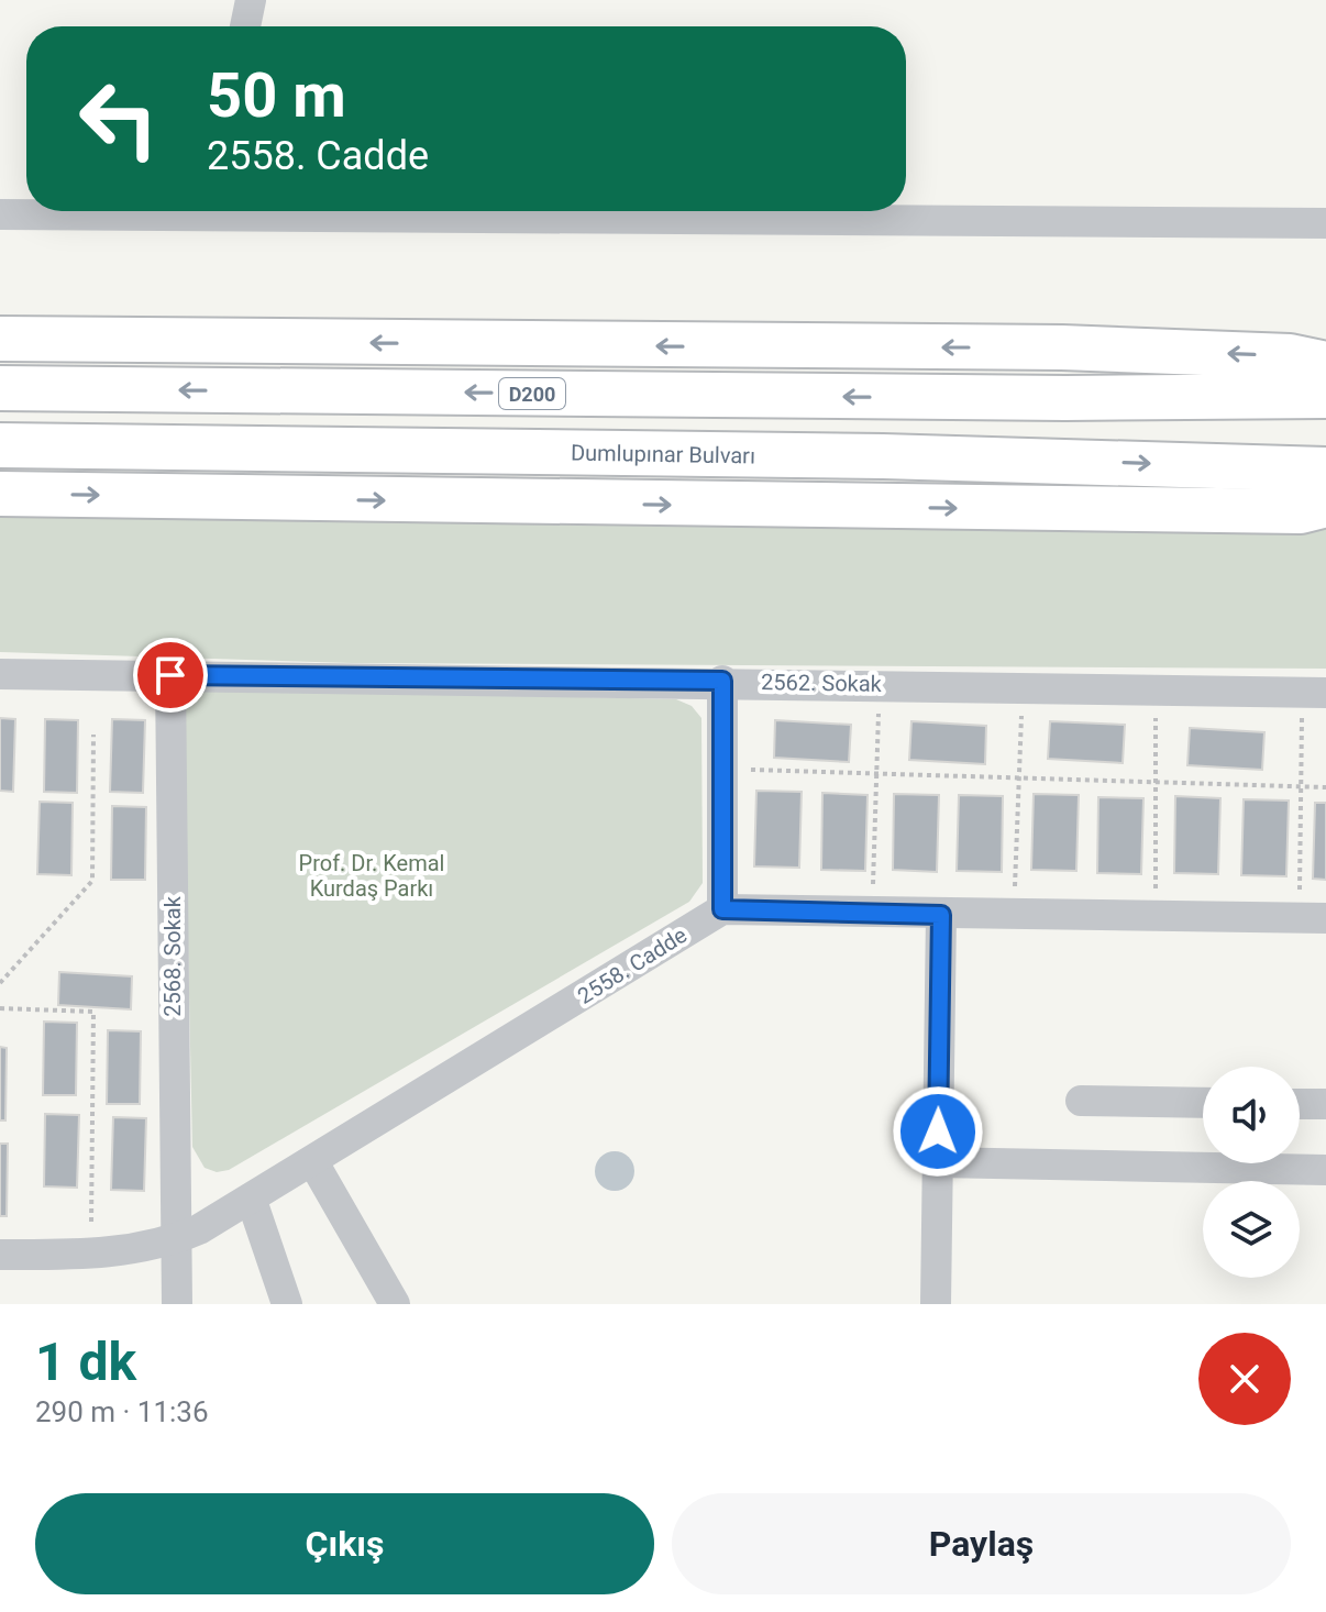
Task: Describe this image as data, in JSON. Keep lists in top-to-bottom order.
{
  "streets": {
    "highway": ["D200", "Dumlupınar Bulvarı"],
    "street": ["2562. Sokak", "2568. Sokak", "2558. Cadde"]
  },
  "crossings": [
    ["2562. Sokak", "2568. Sokak"],
    ["2568. Sokak", "2558. Cadde"]
  ],
  "parks": ["Prof. Dr. Kemal Kurdaş Parkı"],
  "page": {
    "turn": ["50 m", "2558. Cadde"],
    "heading": ["1 dk", "290 m · 11:36"],
    "buttons": ["Çıkış", "Paylaş"]
  }
}
